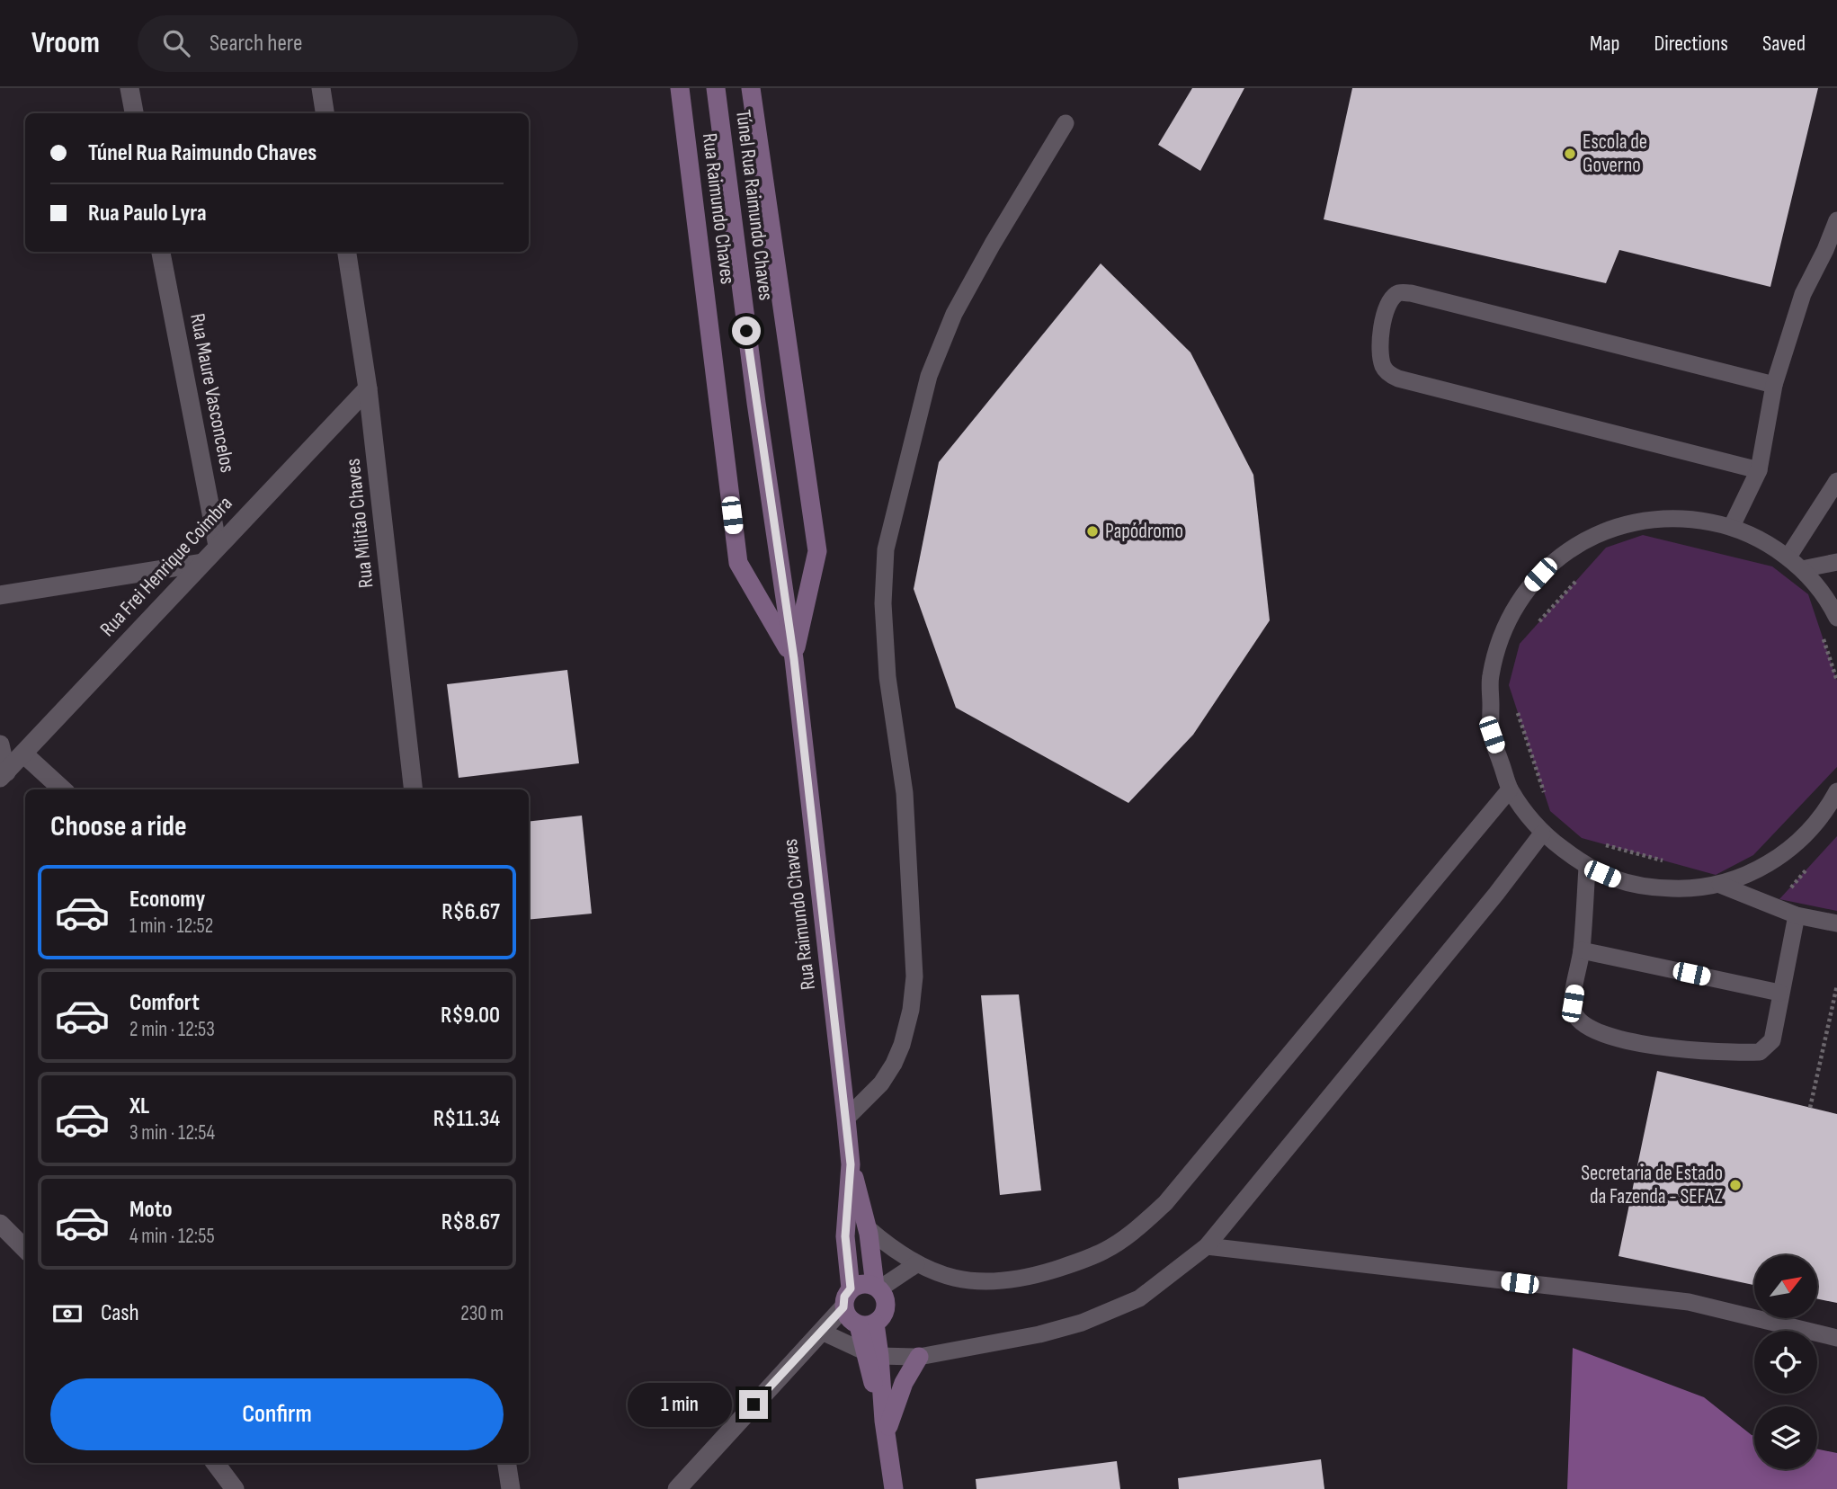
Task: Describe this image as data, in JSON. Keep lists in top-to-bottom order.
{
  "streets": {
    "main road": ["Túnel Rua Raimundo Chaves", "Rua Raimundo Chaves"],
    "street": ["Rua Maure Vasconcelos", "Rua Militão Chaves", "Rua Frei Henrique Coimbra"]
  },
  "crossings": [
    ["Túnel Rua Raimundo Chaves", "Rua Raimundo Chaves"],
    ["Rua Maure Vasconcelos", "Rua Frei Henrique Coimbra"],
    ["Rua Militão Chaves", "Rua Frei Henrique Coimbra"]
  ],
  "places": ["Escola de Governo", "Papódromo", "Secretaria de Estado da Fazenda - SEFAZ"],
  "north": "top right",
  "page": {
    "header": "Vroom",
    "search": "Search here",
    "nav": ["Map", "Directions", "Saved"],
    "banner": ["Túnel Rua Raimundo Chaves", "Rua Paulo Lyra"],
    "heading": "Choose a ride",
    "list": [
      {
        "name": "Economy",
        "note": "1 min · 12:52",
        "value": "R$6.67"
      },
      {
        "name": "Comfort",
        "note": "2 min · 12:53",
        "value": "R$9.00"
      },
      {
        "name": "XL",
        "note": "3 min · 12:54",
        "value": "R$11.34"
      },
      {
        "name": "Moto",
        "note": "4 min · 12:55",
        "value": "R$8.67"
      }
    ],
    "pay": ["Cash", "230 m"],
    "buttons": "Confirm",
    "bubble": "1 min"
  }
}
